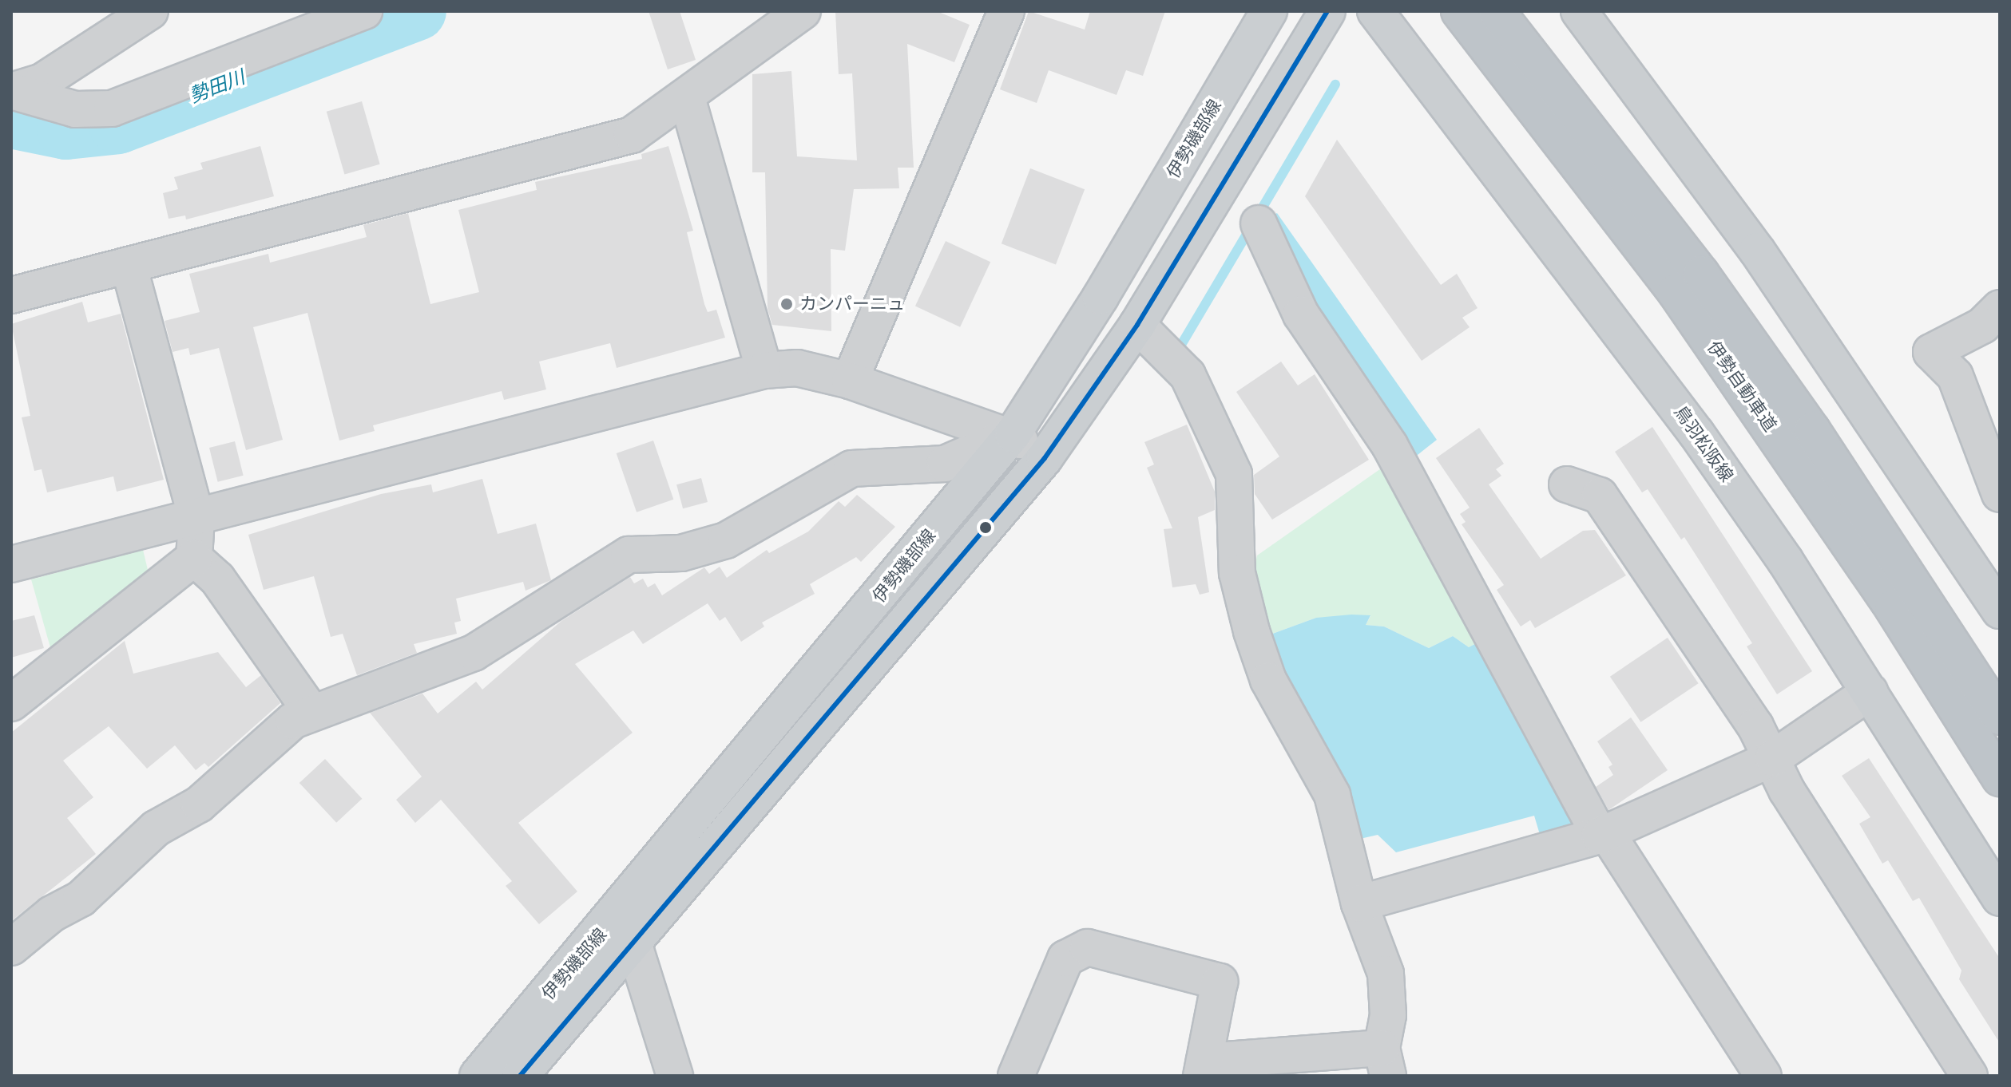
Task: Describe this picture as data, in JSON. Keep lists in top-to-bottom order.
{
  "streets": {
    "highway": ["伊勢自動車道"],
    "main road": ["伊勢磯部線", "鳥羽松阪線"]
  },
  "water": ["勢田川"],
  "places": ["カンパーニュ"]
}
